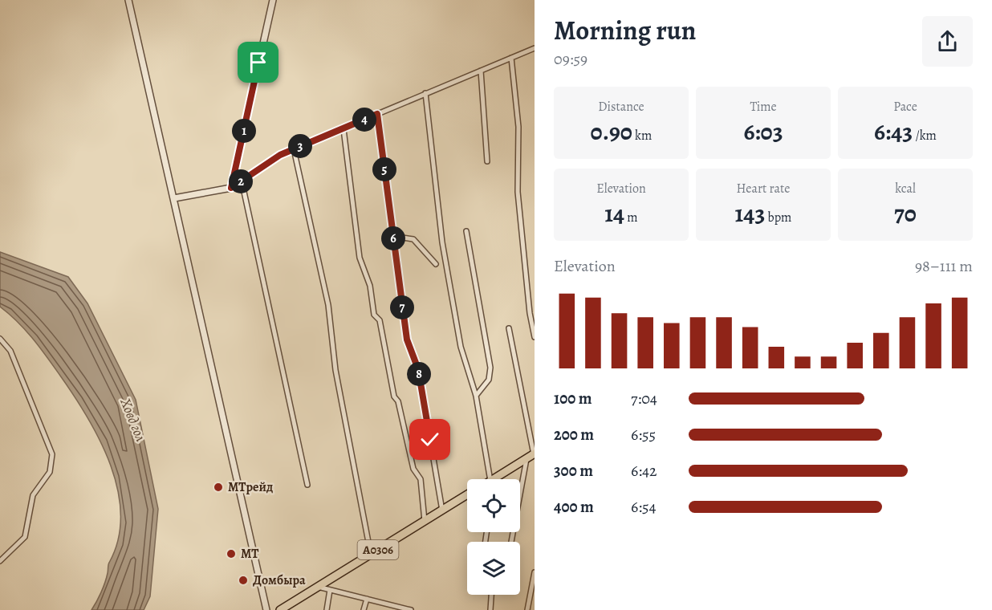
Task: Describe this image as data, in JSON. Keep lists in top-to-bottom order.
{
  "streets": {
    "highway": ["A0306"]
  },
  "water": ["Ховд гол"],
  "places": ["MTрейд", "МТ", "Домбыра"],
  "page": {
    "heading": ["Morning run", "09:59"],
    "stats": [
      ["Distance", "0.90 km"],
      ["Time", "6:03"],
      ["Pace", "6:43 /km"],
      ["Elevation", "14 m"],
      ["Heart rate", "143 bpm"],
      ["kcal", "70"]
    ],
    "pins": [
      "4",
      "1",
      "3",
      "5",
      "2",
      "6",
      "7",
      "8"
    ],
    "chart": ["Elevation", "98–111 m"],
    "list": [
      {
        "name": "100 m",
        "note": "7:04"
      },
      {
        "name": "200 m",
        "note": "6:55"
      },
      {
        "name": "300 m",
        "note": "6:42"
      },
      {
        "name": "400 m",
        "note": "6:54"
      }
    ]
  }
}
